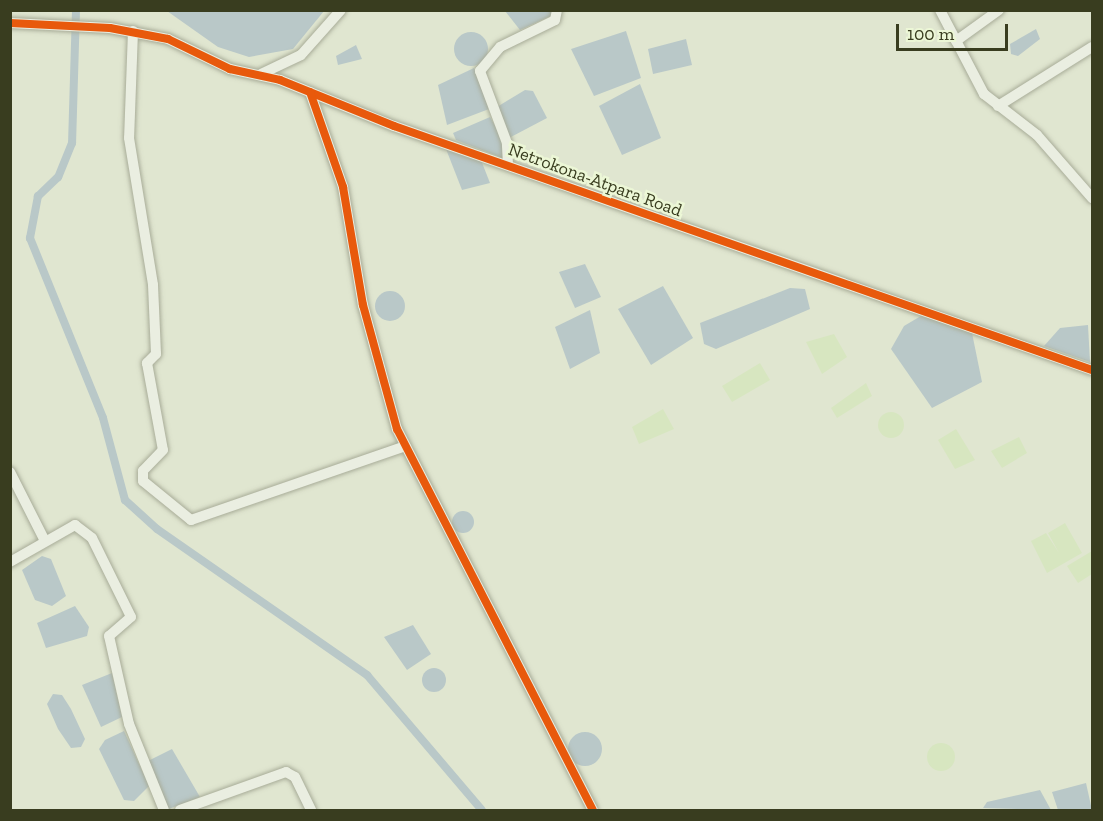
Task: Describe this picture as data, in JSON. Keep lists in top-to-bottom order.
{
  "streets": {
    "street": ["Netrokona-Atpara Road"]
  },
  "scale_bar": "100 m"
}
